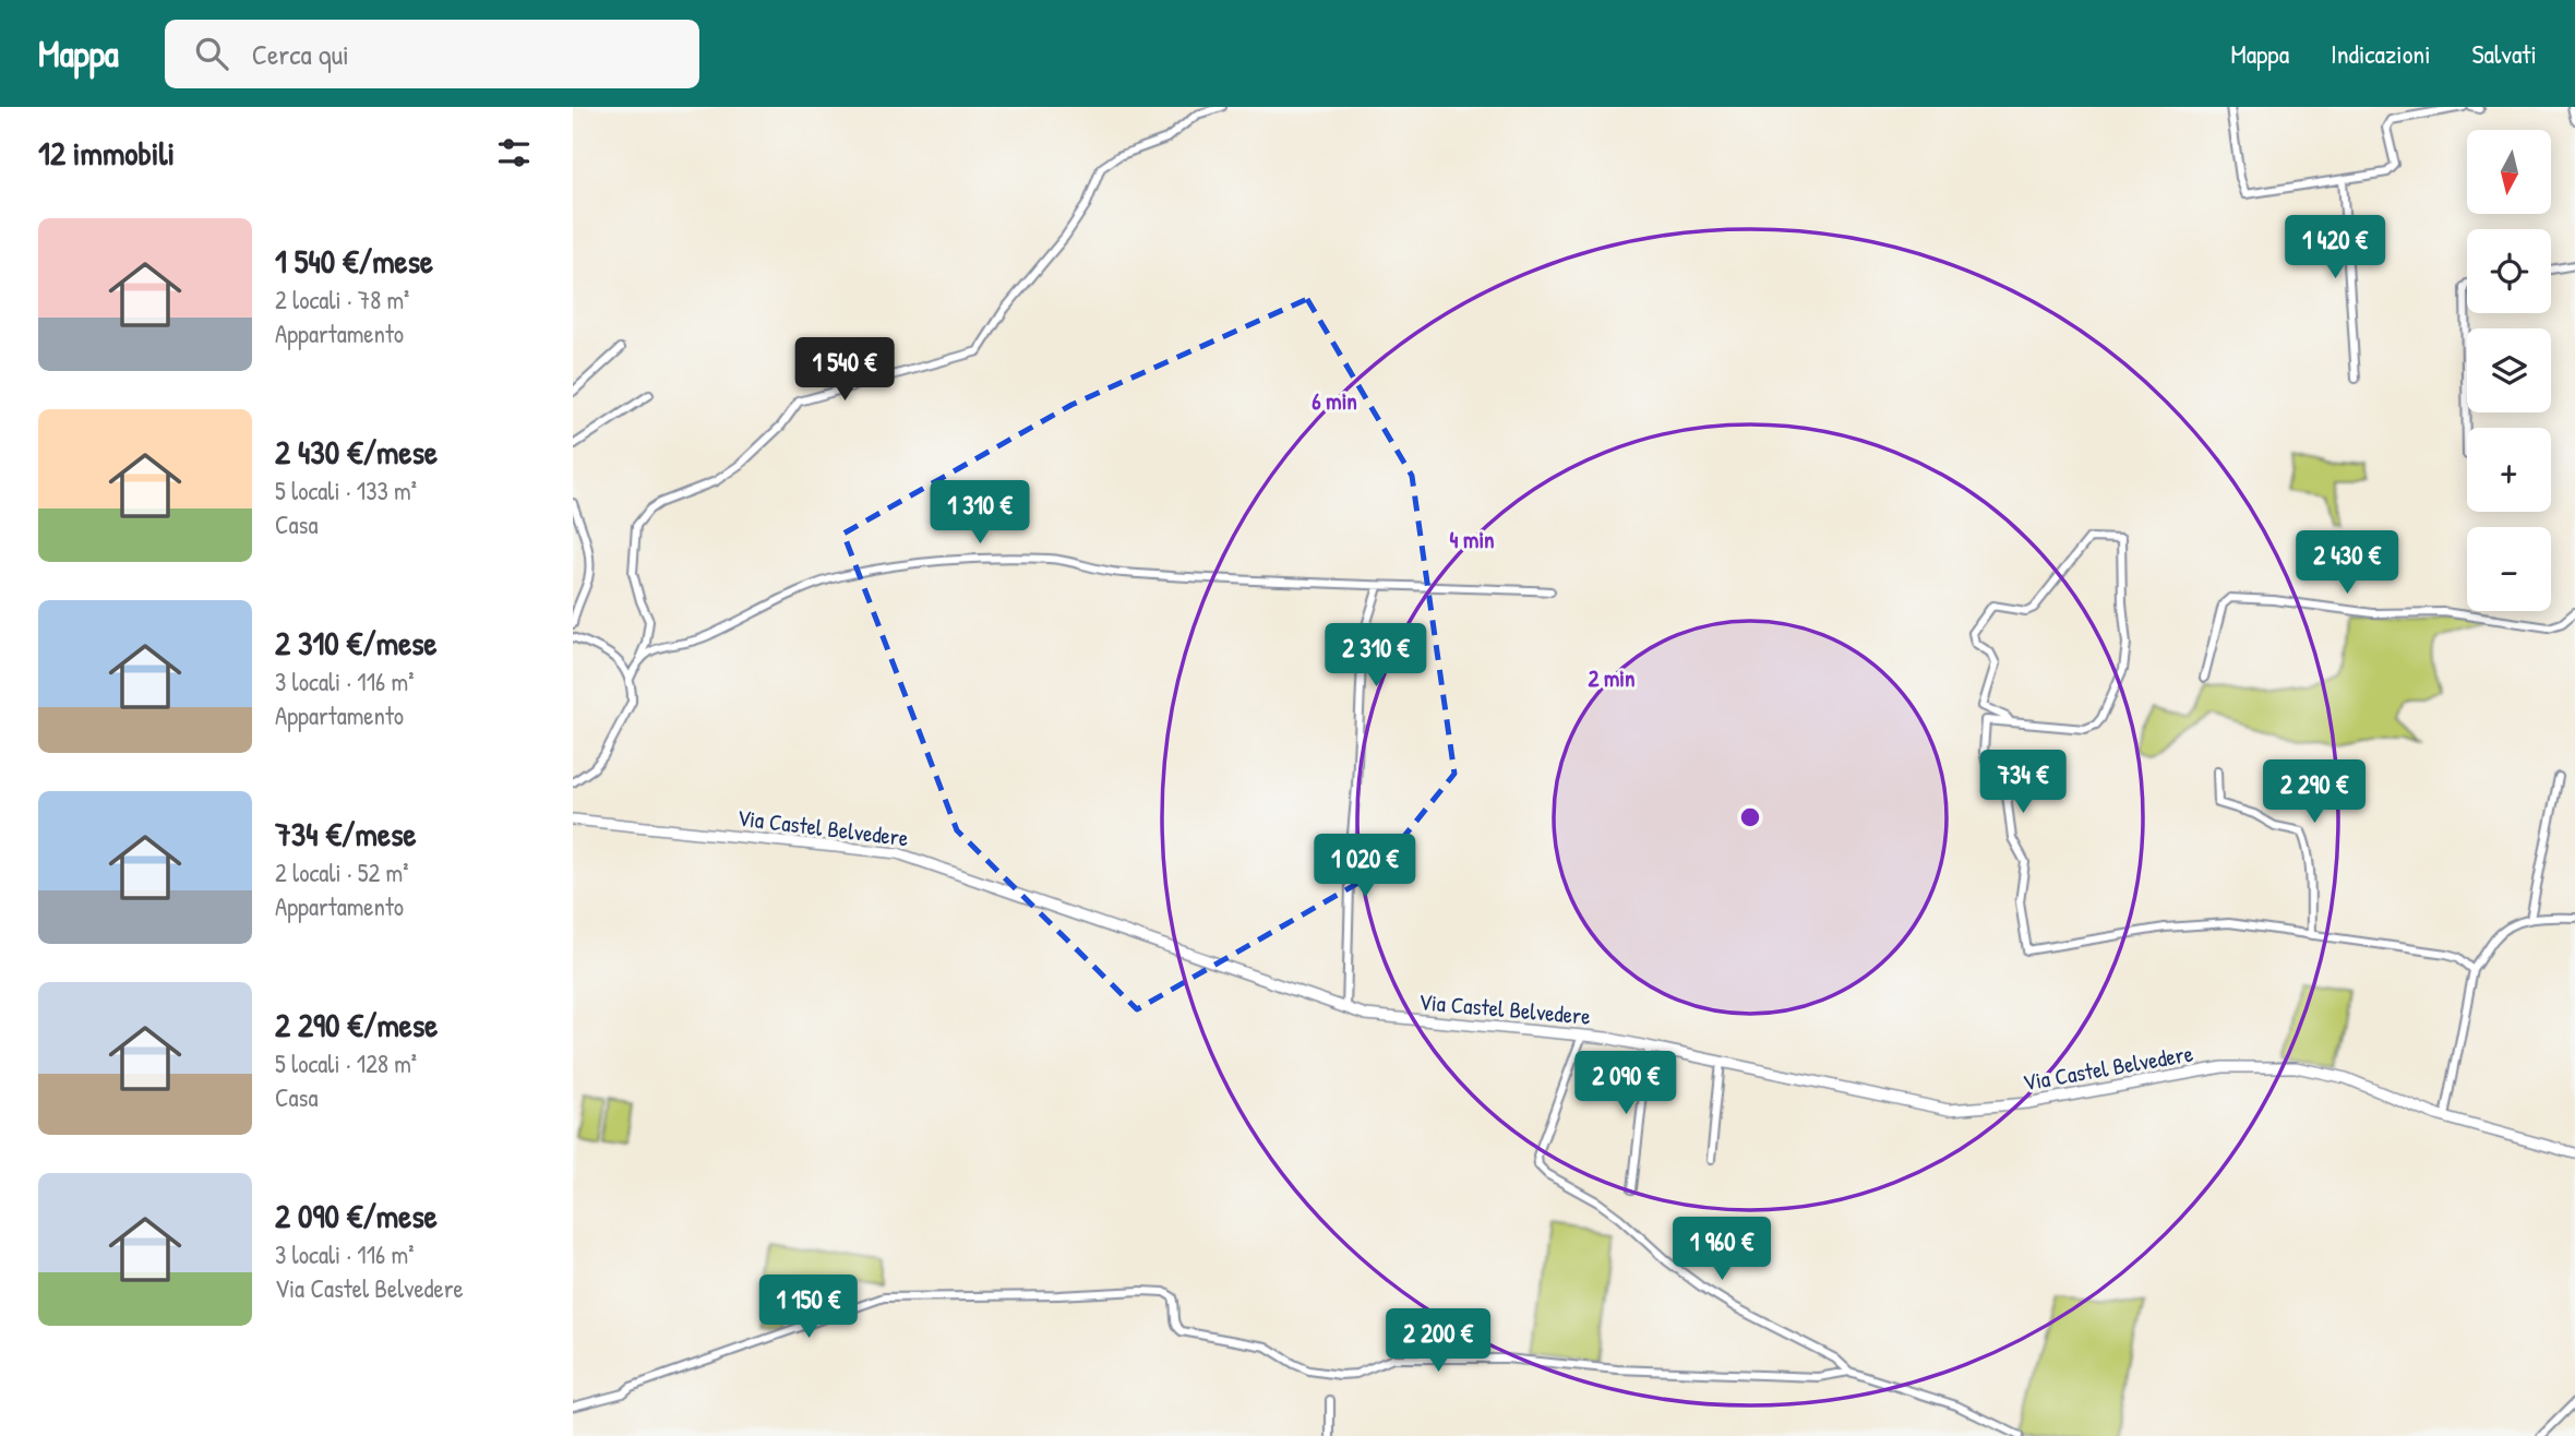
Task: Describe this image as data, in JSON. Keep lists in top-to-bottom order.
{
  "streets": {
    "street": ["Via Castel Belvedere"]
  },
  "north": "bottom",
  "page": {
    "header": "Mappa",
    "search": "Cerca qui",
    "nav": ["Mappa", "Indicazioni", "Salvati"],
    "heading": "12 immobili",
    "map_buttons": ["+", "−"],
    "list": [
      {
        "name": "1 540 €/mese",
        "note": "2 locali · 78 m² · Appartamento"
      },
      {
        "name": "2 430 €/mese",
        "note": "5 locali · 133 m² · Casa"
      },
      {
        "name": "2 310 €/mese",
        "note": "3 locali · 116 m² · Appartamento"
      },
      {
        "name": "734 €/mese",
        "note": "2 locali · 52 m² · Appartamento"
      },
      {
        "name": "2 290 €/mese",
        "note": "5 locali · 128 m² · Casa"
      },
      {
        "name": "2 090 €/mese",
        "note": "3 locali · 116 m² · Via Castel Belvedere"
      }
    ],
    "price": [
      "1 420 €",
      "1 540 €",
      "1 310 €",
      "2 430 €",
      "2 310 €",
      "734 €",
      "2 290 €",
      "1 020 €",
      "2 090 €",
      "1 960 €",
      "1 150 €",
      "2 200 €"
    ]
  },
  "rings": ["6 min", "4 min", "2 min"]
}
